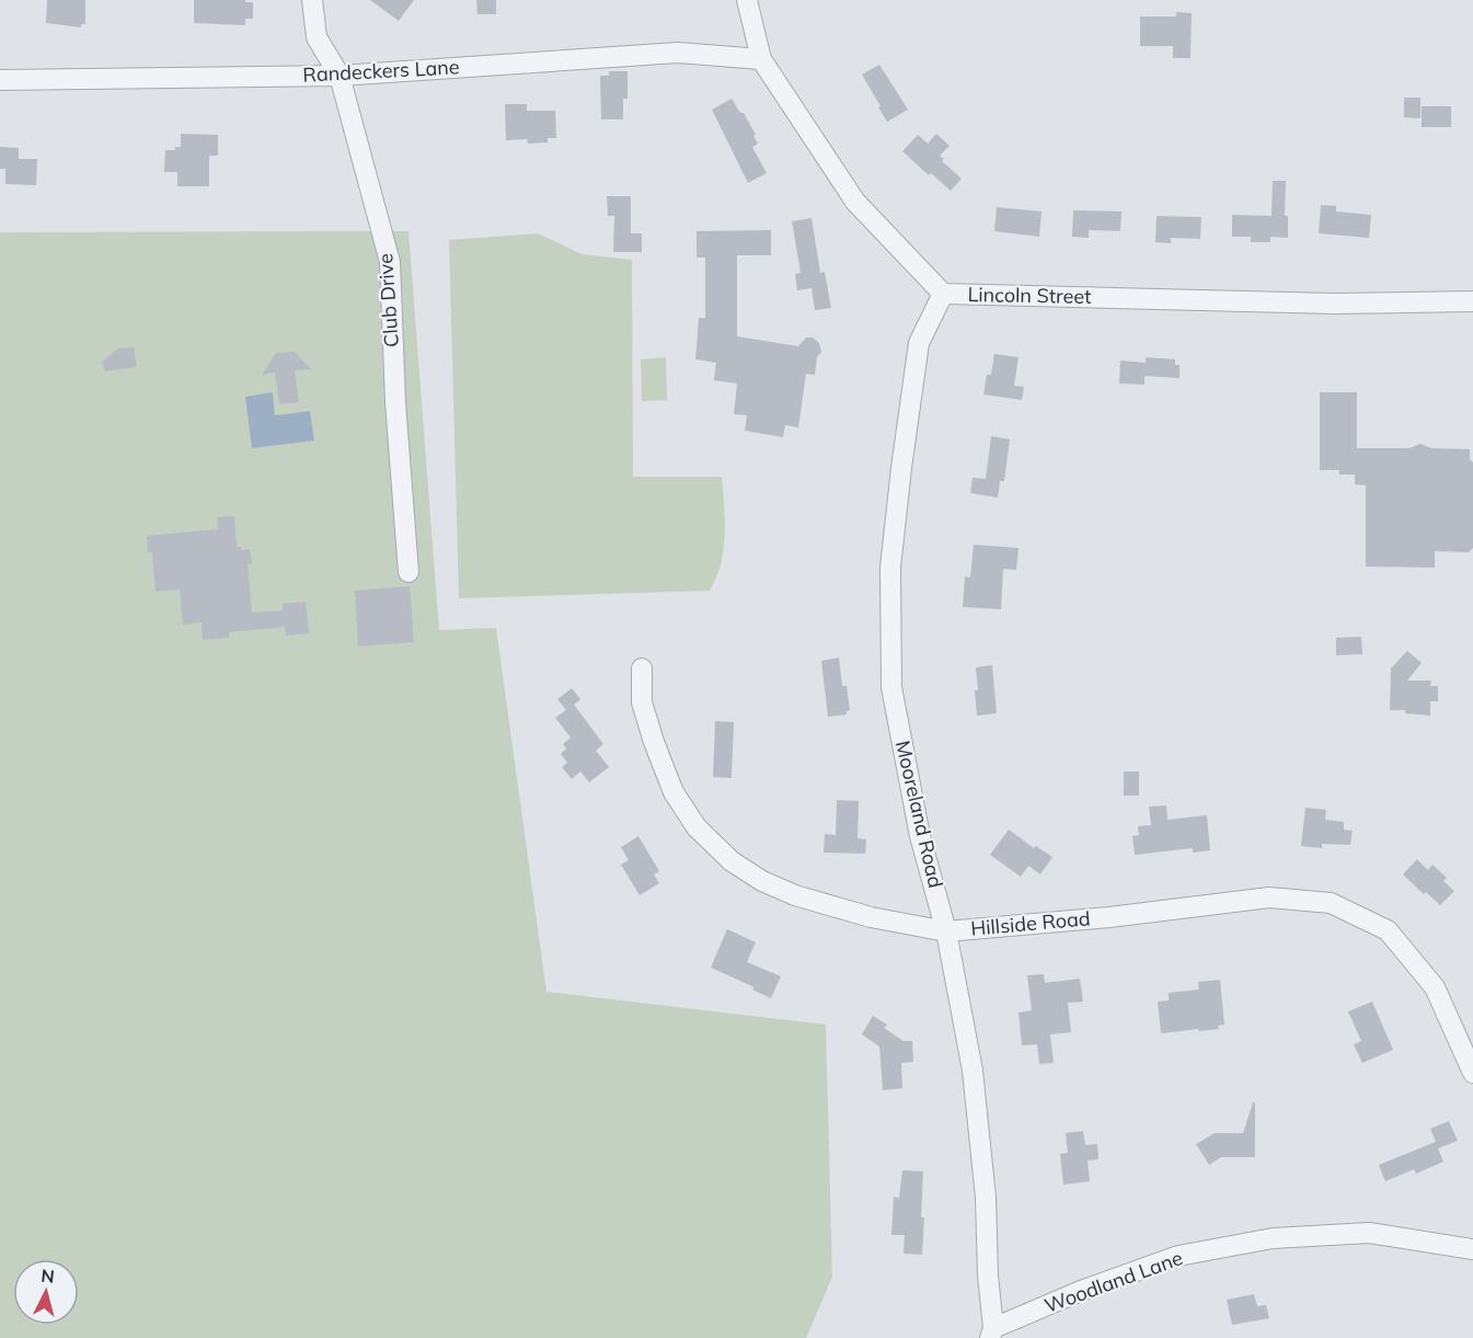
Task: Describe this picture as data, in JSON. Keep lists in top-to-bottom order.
{
  "streets": {
    "street": [
      "Randeckers Lane",
      "Lincoln Street",
      "Club Drive",
      "Mooreland Road",
      "Hillside Road",
      "Woodland Lane"
    ]
  },
  "crossings": [
    ["Randeckers Lane", "Lincoln Street"],
    ["Randeckers Lane", "Club Drive"],
    ["Lincoln Street", "Mooreland Road"],
    ["Mooreland Road", "Hillside Road"],
    ["Mooreland Road", "Woodland Lane"]
  ],
  "north": "top"
}
